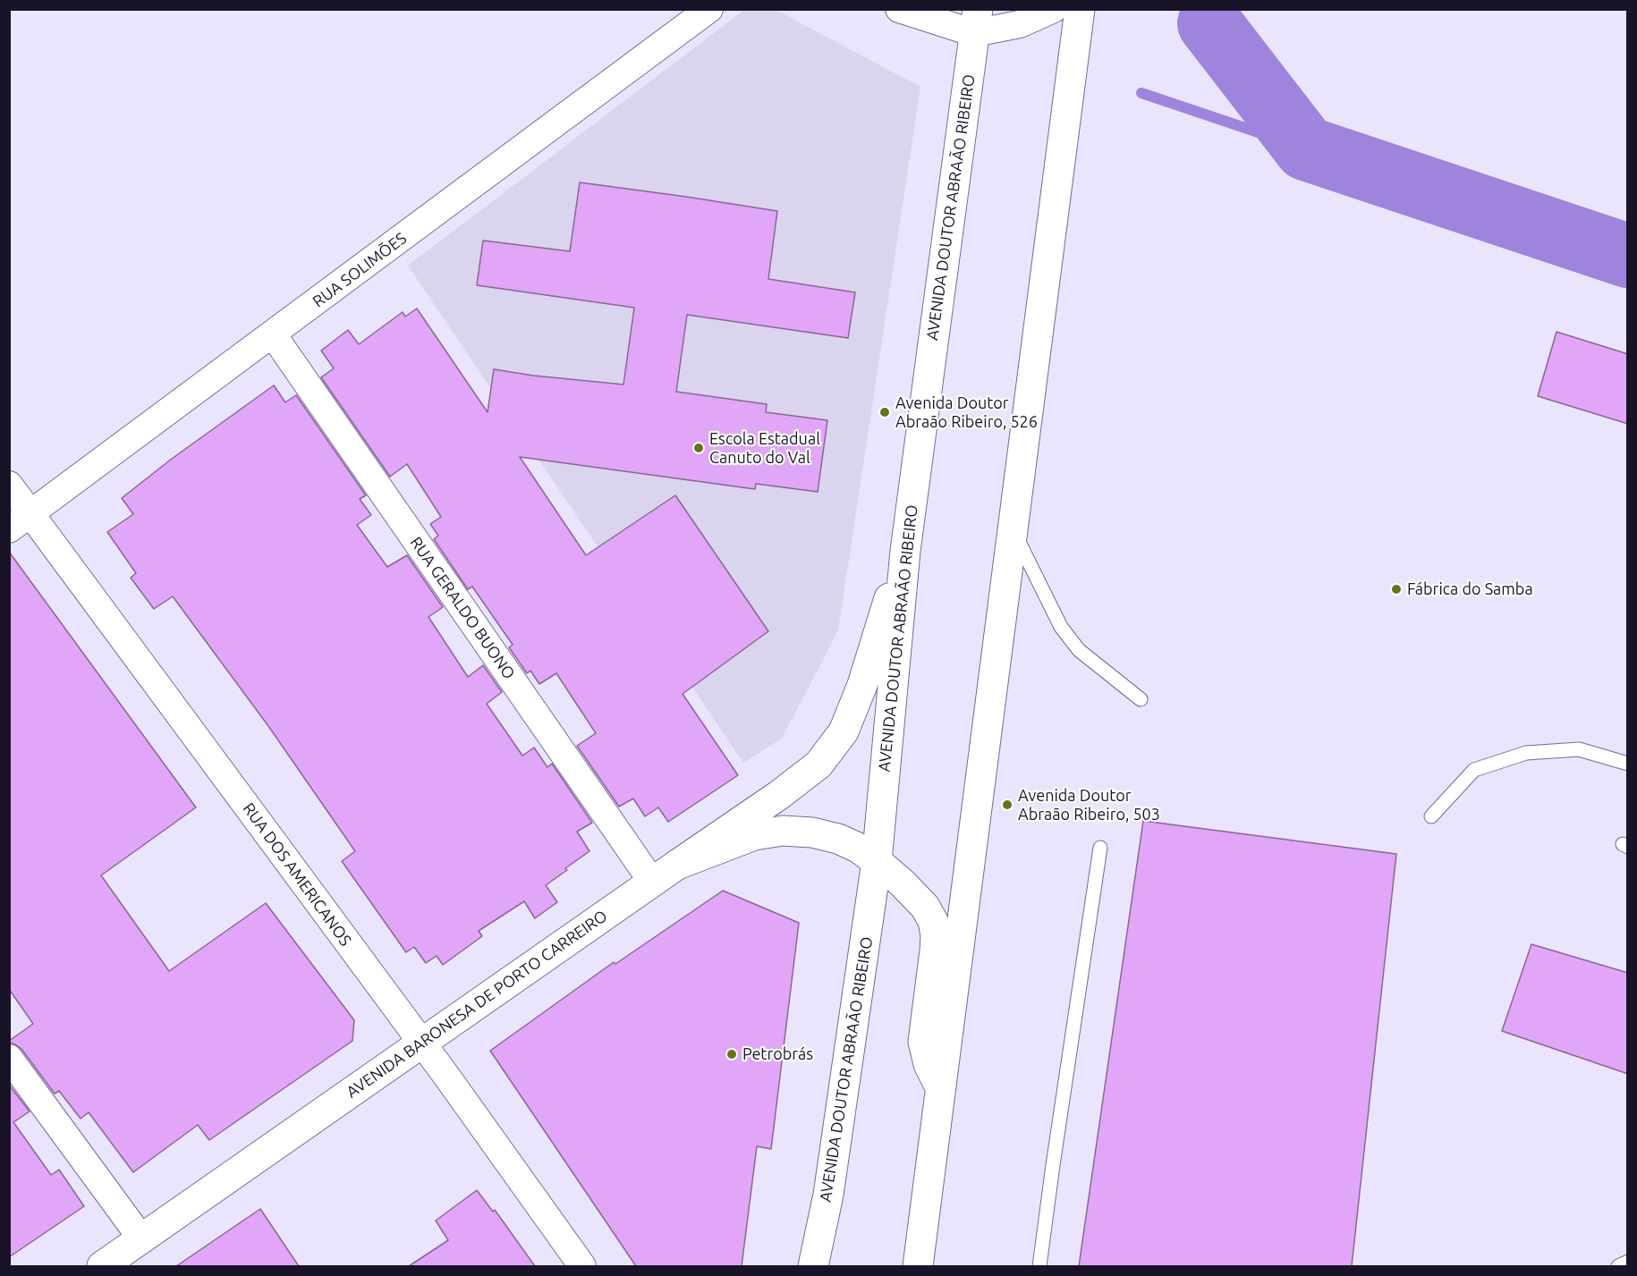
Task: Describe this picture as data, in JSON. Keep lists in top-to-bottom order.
{
  "streets": {
    "main road": ["AVENIDA DOUTOR ABRAÃO RIBEIRO", "AVENIDA BARONESA DE PORTO CARREIRO"],
    "street": ["RUA SOLIMÕES", "RUA GERALDO BUONO", "RUA DOS AMERICANOS"]
  },
  "crossings": [
    ["AVENIDA DOUTOR ABRAÃO RIBEIRO", "AVENIDA BARONESA DE PORTO CARREIRO"],
    ["RUA SOLIMÕES", "RUA GERALDO BUONO"],
    ["RUA SOLIMÕES", "RUA DOS AMERICANOS"],
    ["RUA GERALDO BUONO", "AVENIDA BARONESA DE PORTO CARREIRO"],
    ["RUA DOS AMERICANOS", "AVENIDA BARONESA DE PORTO CARREIRO"]
  ],
  "places": [
    "Avenida Doutor Abraão Ribeiro, 526",
    "Escola Estadual Canuto do Val",
    "Fábrica do Samba",
    "Avenida Doutor Abraão Ribeiro, 503",
    "Petrobrás"
  ]
}
